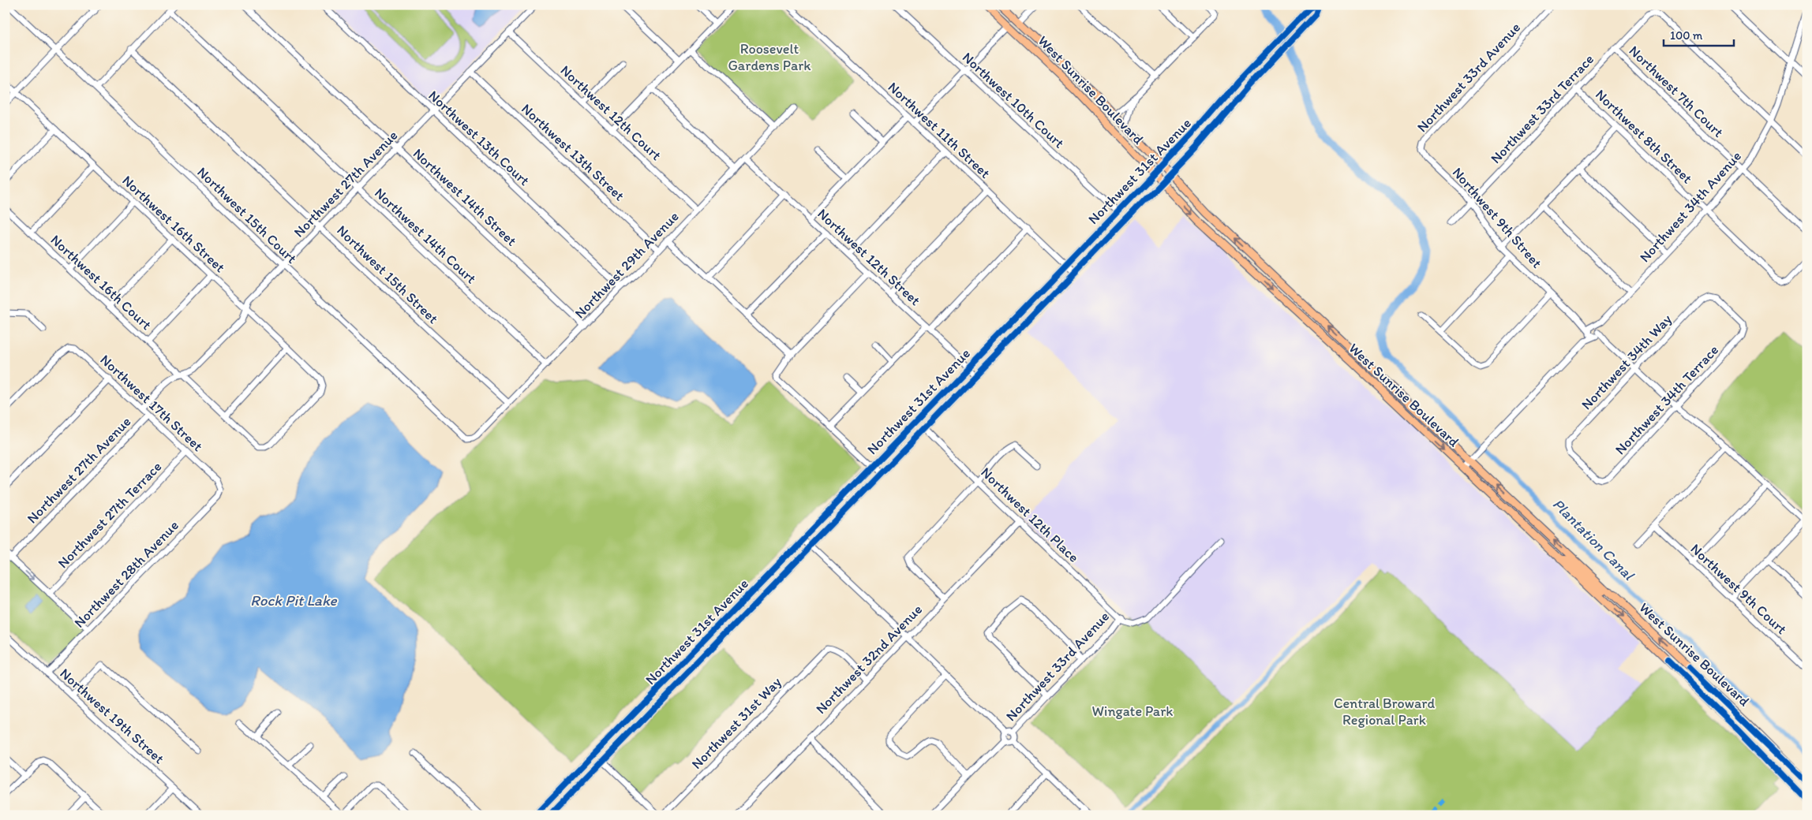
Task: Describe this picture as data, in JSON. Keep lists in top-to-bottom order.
{
  "streets": {
    "main road": ["West Sunrise Boulevard", "Northwest 31st Avenue"],
    "street": [
      "Northwest 33rd Avenue",
      "Northwest 7th Court",
      "Northwest 10th Court",
      "Northwest 33rd Terrace",
      "Northwest 12th Court",
      "Northwest 11th Street",
      "Northwest 8th Street",
      "Northwest 13th Court",
      "Northwest 13th Street",
      "Northwest 27th Avenue",
      "Northwest 14th Street",
      "Northwest 34th Avenue",
      "Northwest 15th Court",
      "Northwest 9th Street",
      "Northwest 16th Street",
      "Northwest 14th Court",
      "Northwest 12th Street",
      "Northwest 29th Avenue",
      "Northwest 15th Street",
      "Northwest 16th Court",
      "Northwest 34th Way",
      "Northwest 34th Terrace",
      "Northwest 17th Street",
      "Northwest 27th Terrace",
      "Northwest 12th Place",
      "Northwest 28th Avenue",
      "Northwest 9th Court",
      "Northwest 32nd Avenue",
      "Northwest 19th Street",
      "Northwest 31st Way"
    ]
  },
  "crossings": [
    ["Northwest 33rd Avenue", "Northwest 9th Street"],
    ["Northwest 33rd Avenue", "Northwest 12th Place"],
    ["West Sunrise Boulevard", "Northwest 31st Avenue"],
    ["Northwest 7th Court", "Northwest 33rd Terrace"],
    ["Northwest 7th Court", "Northwest 34th Avenue"],
    ["Northwest 10th Court", "Northwest 31st Avenue"],
    ["Northwest 33rd Terrace", "Northwest 8th Street"],
    ["Northwest 33rd Terrace", "Northwest 34th Avenue"],
    ["Northwest 33rd Terrace", "Northwest 9th Street"],
    ["Northwest 12th Court", "Northwest 27th Avenue"],
    ["Northwest 12th Court", "Northwest 29th Avenue"],
    ["Northwest 11th Street", "Northwest 31st Avenue"],
    ["Northwest 8th Street", "Northwest 34th Avenue"],
    ["Northwest 13th Court", "Northwest 27th Avenue"],
    ["Northwest 13th Court", "Northwest 29th Avenue"],
    ["Northwest 13th Street", "Northwest 27th Avenue"],
    ["Northwest 13th Street", "Northwest 29th Avenue"],
    ["Northwest 31st Avenue", "Northwest 12th Street"],
    ["Northwest 31st Avenue", "Northwest 12th Place"],
    ["Northwest 27th Avenue", "Northwest 14th Street"],
    ["Northwest 27th Avenue", "Northwest 15th Court"],
    ["Northwest 27th Avenue", "Northwest 16th Street"],
    ["Northwest 27th Avenue", "Northwest 14th Court"],
    ["Northwest 27th Avenue", "Northwest 15th Street"],
    ["Northwest 27th Avenue", "Northwest 16th Court"],
    ["Northwest 27th Avenue", "Northwest 17th Street"],
    ["Northwest 14th Street", "Northwest 29th Avenue"],
    ["Northwest 34th Avenue", "Northwest 9th Street"],
    ["Northwest 15th Court", "Northwest 29th Avenue"],
    ["Northwest 9th Street", "Northwest 34th Way"],
    ["Northwest 9th Street", "Northwest 34th Terrace"],
    ["Northwest 16th Street", "Northwest 16th Court"],
    ["Northwest 14th Court", "Northwest 29th Avenue"],
    ["Northwest 12th Street", "Northwest 29th Avenue"],
    ["Northwest 29th Avenue", "Northwest 15th Street"],
    ["Northwest 34th Way", "Northwest 34th Terrace"],
    ["Northwest 17th Street", "Northwest 27th Terrace"],
    ["Northwest 17th Street", "Northwest 28th Avenue"],
    ["Northwest 12th Place", "Northwest 32nd Avenue"],
    ["Northwest 28th Avenue", "Northwest 19th Street"],
    ["Northwest 32nd Avenue", "Northwest 31st Way"]
  ],
  "water": ["Plantation Canal", "Rock Pit Lake"],
  "parks": ["Roosevelt Gardens Park", "Central Broward Regional Park", "Wingate Park"],
  "scale_bar": "100 m"
}
